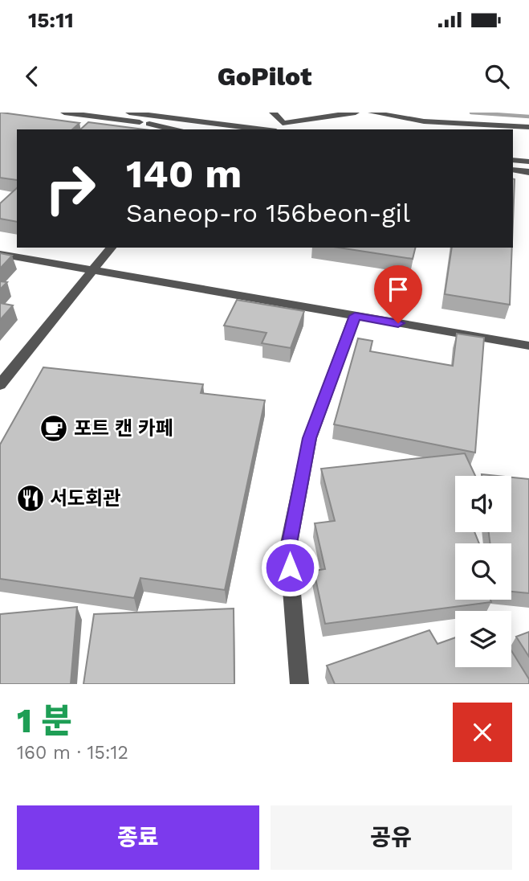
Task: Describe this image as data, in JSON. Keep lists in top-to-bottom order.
{
  "places": {
    "cafe": ["포트 캔 카페"],
    "restaurant": ["서도회관"]
  },
  "page": {
    "status": "15:11",
    "header": "GoPilot",
    "turn": ["140 m", "Saneop-ro 156beon-gil"],
    "heading": ["1 분", "160 m · 15:12"],
    "buttons": ["종료", "공유"]
  }
}
